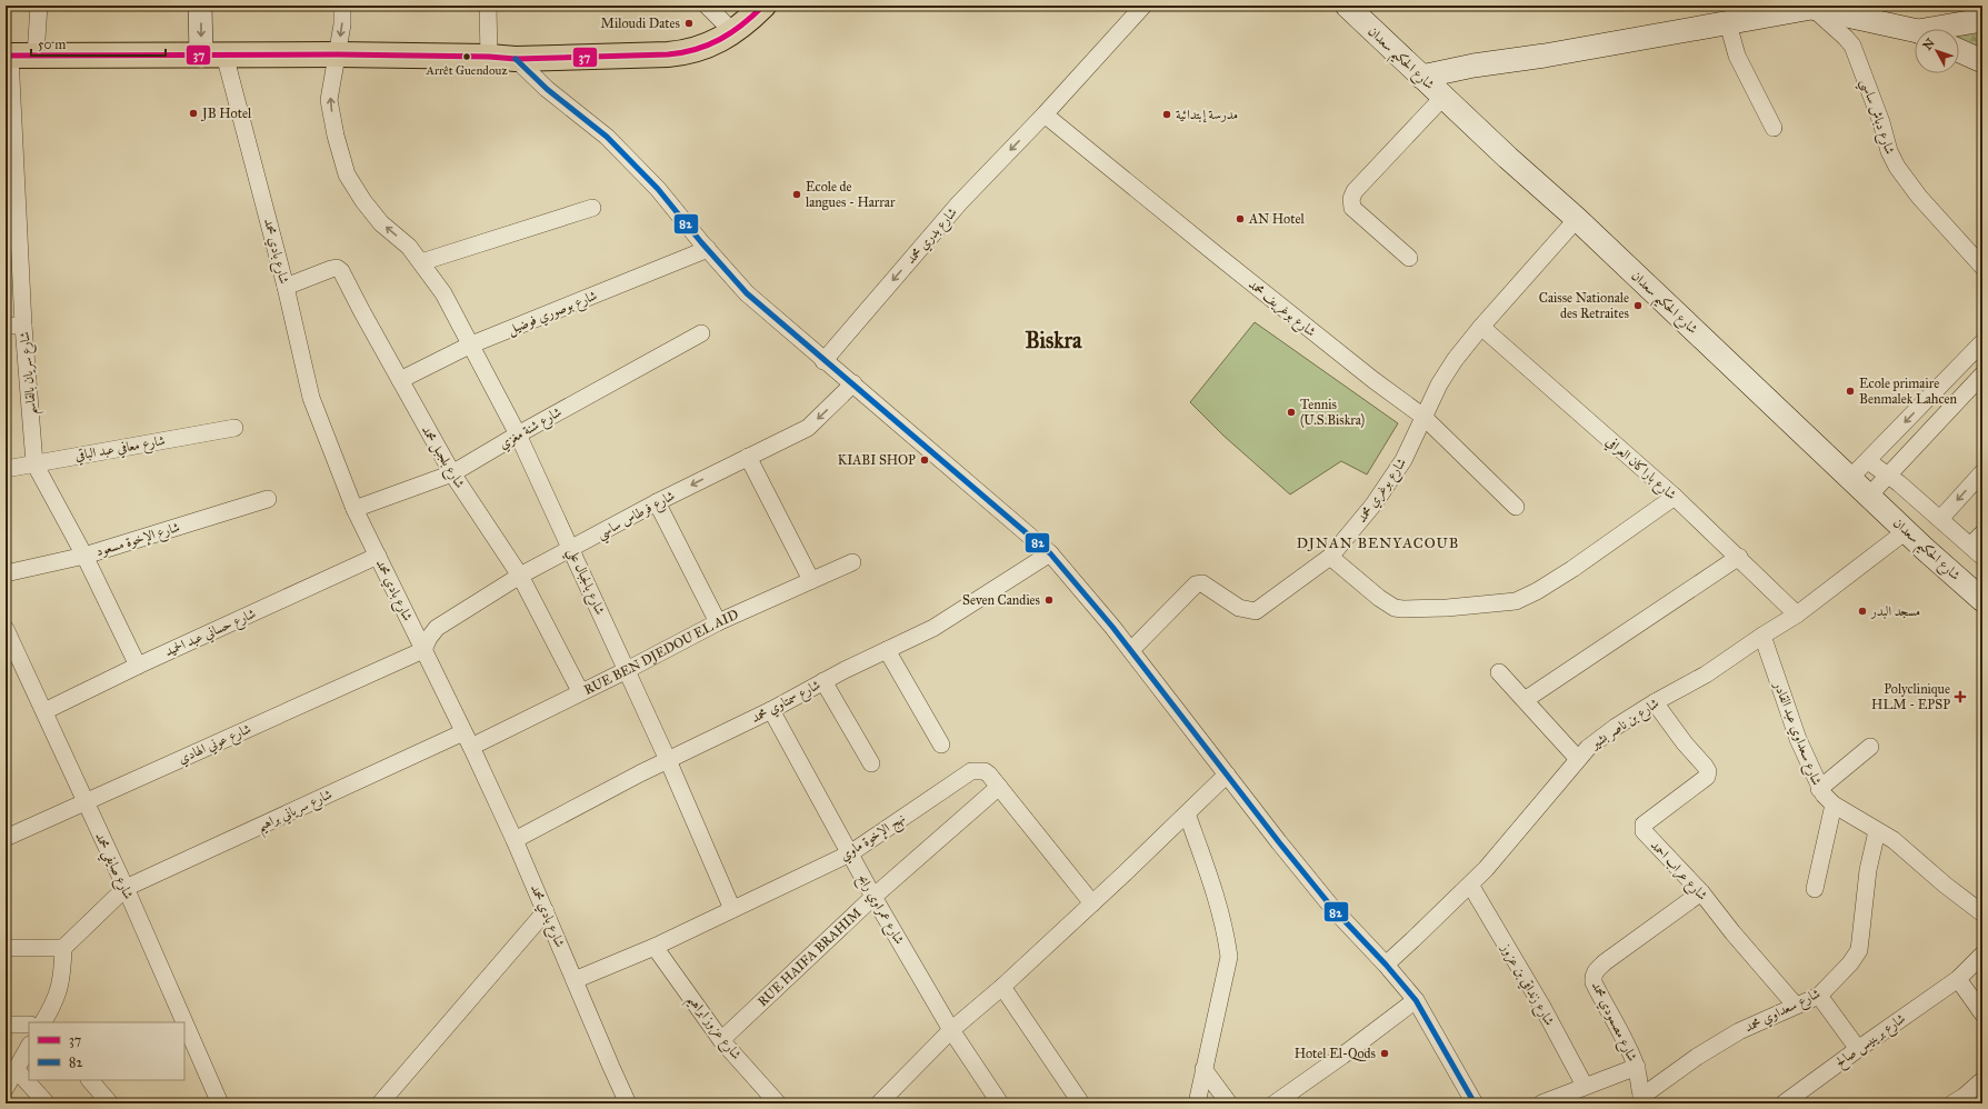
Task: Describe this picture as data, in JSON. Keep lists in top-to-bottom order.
{
  "streets": {
    "street": [
      "شارع الحكيم سعدان",
      "شارع دباش ساسي",
      "شارع بدري محمد",
      "شارع بادي محمد",
      "شارع بوغريف محمد",
      "شارع بوصوري فوضيل",
      "شارع سريان بالقاسم",
      "شارع شنة مغزي",
      "شارع معافي عبد الباقي",
      "شارع بلجبل محمد",
      "شارع باراكان العرافي",
      "شارع بوغري محمد",
      "شارع فرطاس ساسي",
      "شارع الإخوة مسعود",
      "شارع بالجبال علي",
      "شارع حساني عبد الحميد",
      "RUE BEN DJEDOU EL AID",
      "شارع سمتاوي محمد",
      "شارع بن ناصر بشير",
      "شارع سعداوي عبد القادر",
      "شارع عوني الهادي",
      "شارع سرياني براهيم",
      "نهج الإخوة ماوي",
      "شارع صايفي محمد",
      "شارع عراب احمد",
      "شارع عمراوي رابح",
      "RUE HAIFA BRAHIM",
      "شارع زنداقي بن عزوز",
      "شارع سعداوي محمد",
      "شارع مصمودي محمد",
      "شارع عزوز ابراهيم",
      "شارع برينيس صالح"
    ]
  },
  "crossings": [
    ["شارع الحكيم سعدان", "شارع بوغري محمد"],
    ["شارع الحكيم سعدان", "شارع بن ناصر بشير"],
    ["شارع بدري محمد", "شارع بوغريف محمد"],
    ["شارع بادي محمد", "شارع شنة مغزي"],
    ["شارع بادي محمد", "شارع بلجبل محمد"],
    ["شارع بادي محمد", "شارع فرطاس ساسي"],
    ["شارع بادي محمد", "شارع حساني عبد الحميد"],
    ["شارع بادي محمد", "RUE BEN DJEDOU EL AID"],
    ["شارع بادي محمد", "شارع سمتاوي محمد"],
    ["شارع بادي محمد", "شارع عوني الهادي"],
    ["شارع بادي محمد", "شارع سرياني براهيم"],
    ["شارع بادي محمد", "نهج الإخوة ماوي"],
    ["شارع بوغريف محمد", "شارع بوغري محمد"],
    ["شارع بوصوري فوضيل", "شارع بلجبل محمد"],
    ["شارع بوصوري فوضيل", "شارع بالجبال علي"],
    ["شارع سريان بالقاسم", "شارع معافي عبد الباقي"],
    ["شارع سريان بالقاسم", "شارع الإخوة مسعود"],
    ["شارع سريان بالقاسم", "شارع حساني عبد الحميد"],
    ["شارع شنة مغزي", "شارع بلجبل محمد"],
    ["شارع شنة مغزي", "شارع بالجبال علي"],
    ["شارع بلجبل محمد", "شارع فرطاس ساسي"],
    ["شارع بلجبل محمد", "RUE BEN DJEDOU EL AID"],
    ["شارع باراكان العرافي", "شارع بوغري محمد"],
    ["شارع باراكان العرافي", "شارع بن ناصر بشير"],
    ["شارع فرطاس ساسي", "شارع بالجبال علي"],
    ["شارع فرطاس ساسي", "شارع عوني الهادي"],
    ["شارع بالجبال علي", "RUE BEN DJEDOU EL AID"],
    ["شارع بالجبال علي", "شارع سمتاوي محمد"],
    ["شارع بالجبال علي", "نهج الإخوة ماوي"],
    ["شارع حساني عبد الحميد", "شارع صايفي محمد"],
    ["RUE BEN DJEDOU EL AID", "شارع سرياني براهيم"],
    ["شارع سمتاوي محمد", "شارع عمراوي رابح"],
    ["شارع بن ناصر بشير", "شارع سعداوي عبد القادر"],
    ["شارع بن ناصر بشير", "شارع عراب احمد"],
    ["شارع بن ناصر بشير", "شارع زنداقي بن عزوز"],
    ["شارع سعداوي عبد القادر", "شارع سعداوي محمد"],
    ["شارع عوني الهادي", "شارع صايفي محمد"],
    ["شارع سرياني براهيم", "شارع صايفي محمد"],
    ["نهج الإخوة ماوي", "شارع عمراوي رابح"],
    ["نهج الإخوة ماوي", "RUE HAIFA BRAHIM"],
    ["نهج الإخوة ماوي", "شارع عزوز ابراهيم"],
    ["شارع عراب احمد", "شارع سعداوي محمد"],
    ["شارع عراب احمد", "شارع مصمودي محمد"],
    ["شارع عمراوي رابح", "RUE HAIFA BRAHIM"],
    ["RUE HAIFA BRAHIM", "شارع عزوز ابراهيم"],
    ["شارع سعداوي محمد", "شارع مصمودي محمد"]
  ],
  "one_way": ["شارع بدري محمد", "شارع فرطاس ساسي"],
  "districts": ["Biskra", "DJNAN BENYACOUB"],
  "places": {
    "other": [
      "Miloudi Dates",
      "Arrêt Guendouz",
      "JB Hotel",
      "مدرسة إبتدائية",
      "Ecole de langues - Harrar",
      "AN Hotel",
      "Caisse Nationale des Retraites",
      "Ecole primaire Benmalek Lahcen",
      "Tennis (U.S.Biskra)",
      "KIABI SHOP",
      "Seven Candies",
      "مسجد البدر",
      "Hotel El-Qods"
    ],
    "health": ["Polyclinique HLM - EPSP"]
  },
  "lines": ["transit line 37", "transit line 82"],
  "legend": ["37", "82"],
  "scale_bar": "50 m",
  "north": "top left"
}
